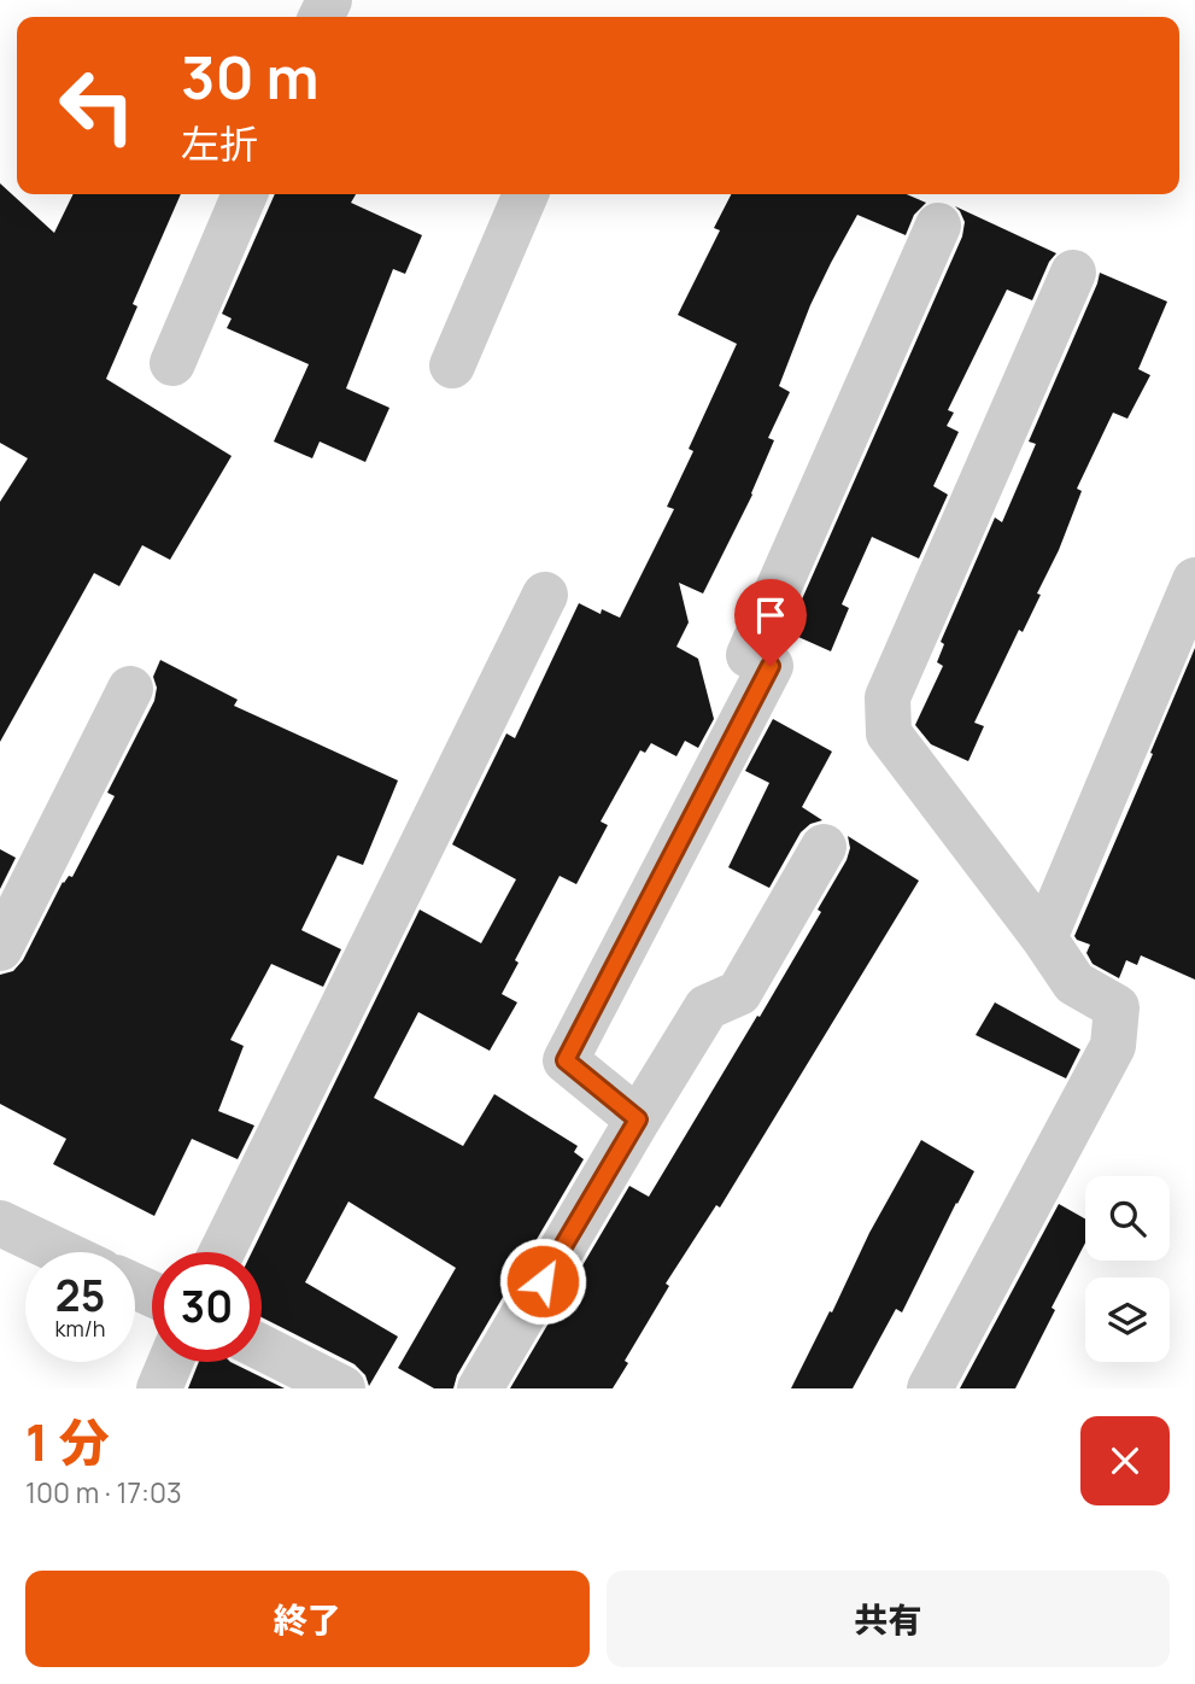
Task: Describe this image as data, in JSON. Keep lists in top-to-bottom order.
{
  "page": {
    "turn": ["30 m", "左折"],
    "speed": "25 km/h",
    "limit": "30",
    "heading": ["1 分", "100 m · 17:03"],
    "buttons": ["終了", "共有"]
  }
}
